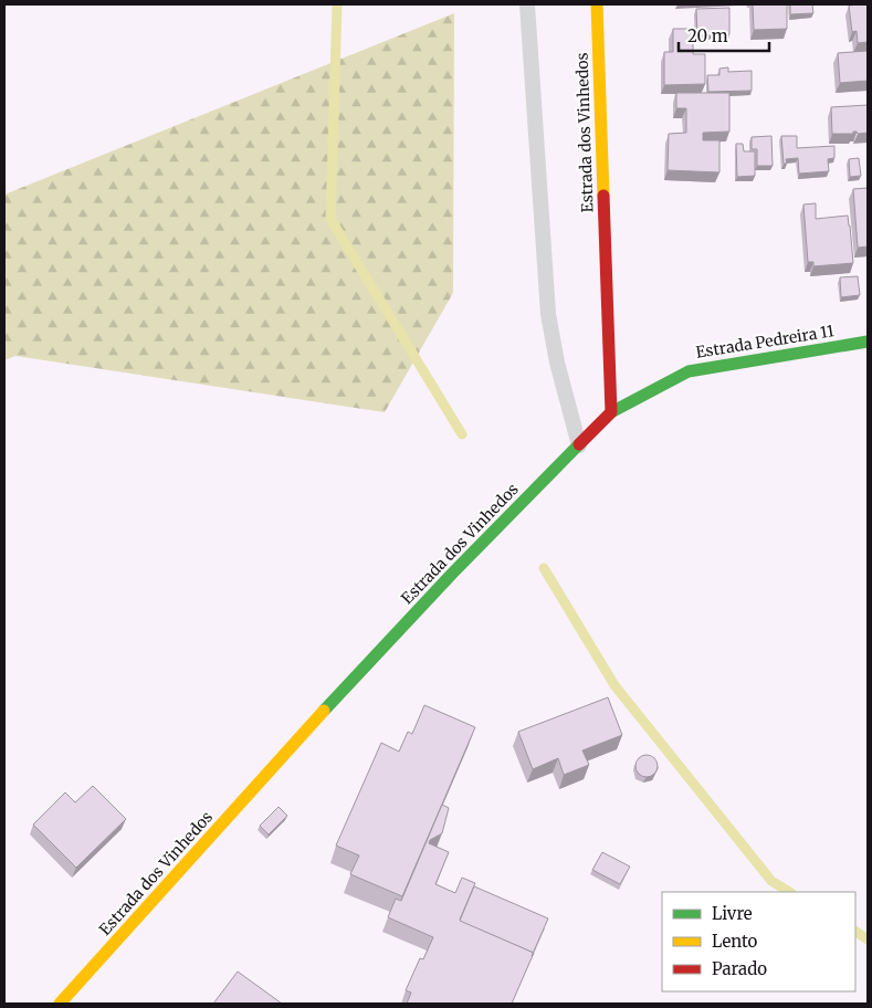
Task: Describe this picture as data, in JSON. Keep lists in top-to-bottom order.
{
  "streets": {
    "street": ["Estrada dos Vinhedos", "Estrada Pedreira 11"]
  },
  "crossings": [
    ["Estrada dos Vinhedos", "Estrada Pedreira 11"]
  ],
  "legend": ["Livre", "Lento", "Parado"],
  "scale_bar": "20 m"
}
